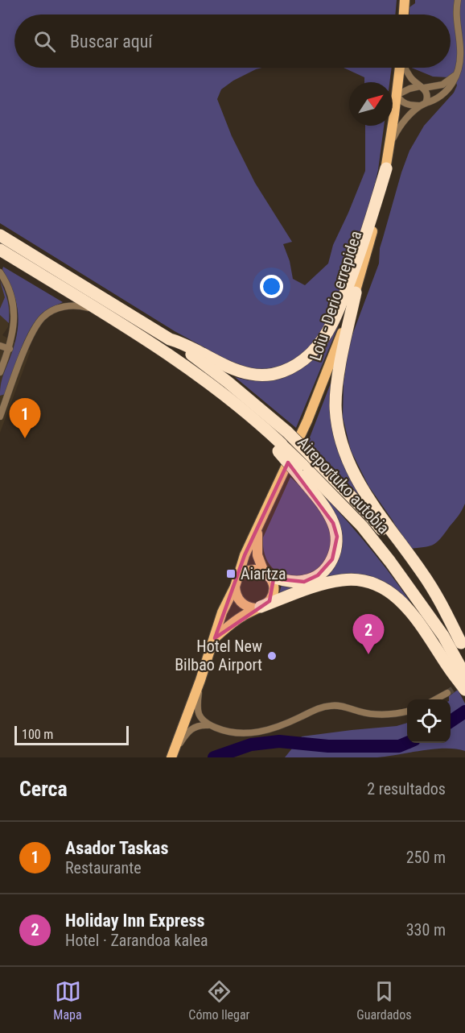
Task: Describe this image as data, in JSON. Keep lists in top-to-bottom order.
{
  "streets": {
    "highway": ["Aireportuko autobia"],
    "main road": ["Loiu - Derio errepidea"]
  },
  "places": {
    "transit": ["Aiartza"],
    "other": ["Hotel New Bilbao Airport"]
  },
  "scale_bar": "100 m",
  "north": "top right",
  "page": {
    "search": "Buscar aquí",
    "pins": ["1", "2"],
    "scale": "100 m",
    "heading": ["Cerca", "2 resultados"],
    "list": [
      {
        "mark": "1",
        "name": "Asador Taskas",
        "note": "Restaurante",
        "value": "250 m"
      },
      {
        "mark": "2",
        "name": "Holiday Inn Express",
        "note": "Hotel · Zarandoa kalea",
        "value": "330 m"
      }
    ],
    "nav": ["Mapa", "Cómo llegar", "Guardados"]
  }
}
